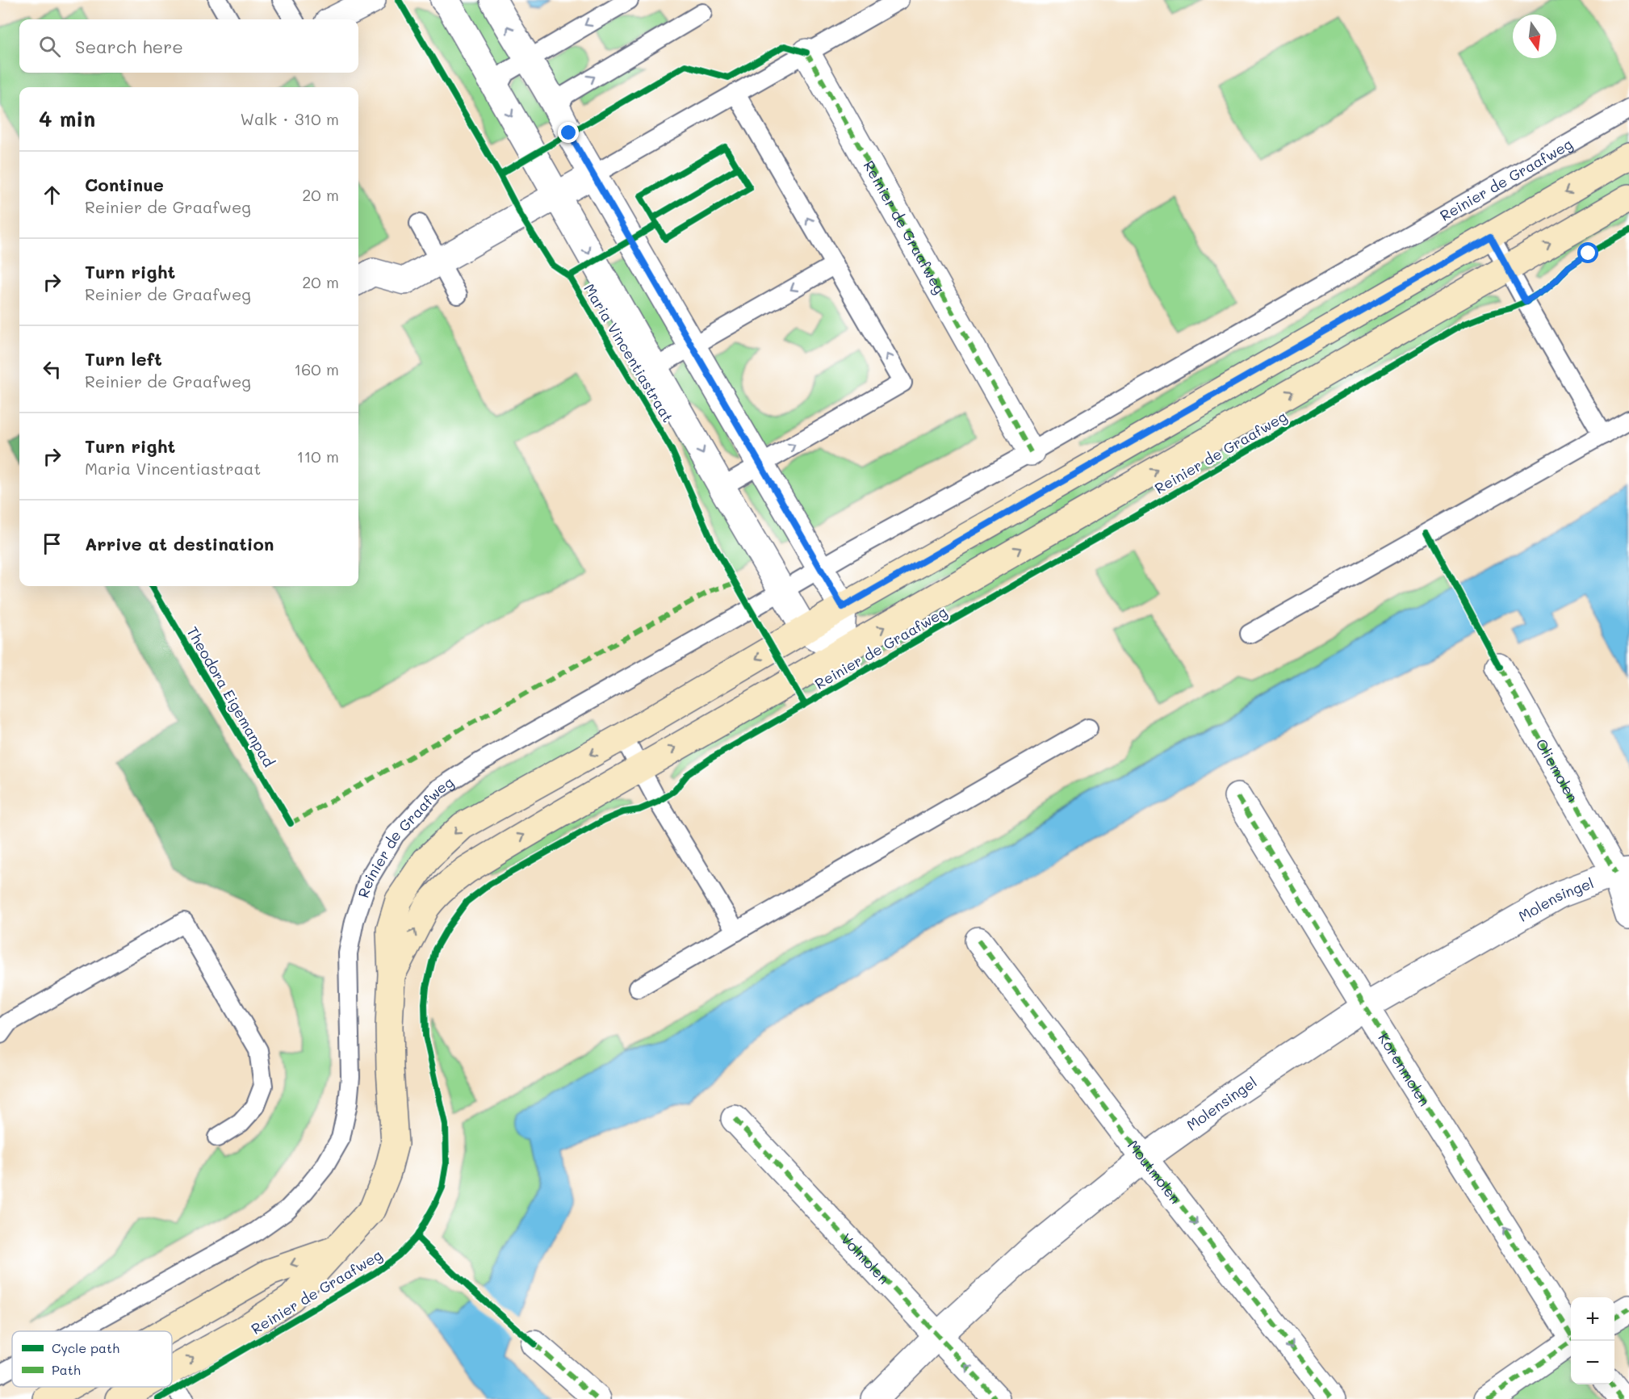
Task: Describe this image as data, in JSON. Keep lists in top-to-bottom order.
{
  "streets": {
    "main road": ["Reinier de Graafweg"],
    "street": [
      "Maria Vincentiastraat",
      "Oliemolen",
      "Molensingel",
      "Korenmolen",
      "Moutmolen",
      "Volmolen"
    ],
    "cycle path": ["Theodora Eigemanpad"]
  },
  "crossings": [
    ["Reinier de Graafweg", "Maria Vincentiastraat"],
    ["Oliemolen", "Molensingel"],
    ["Molensingel", "Korenmolen"],
    ["Molensingel", "Moutmolen"],
    ["Molensingel", "Volmolen"]
  ],
  "one_way": ["Korenmolen", "Moutmolen"],
  "legend": ["Cycle path", "Path"],
  "north": "bottom",
  "page": {
    "search": "Search here",
    "heading": ["4 min", "Walk · 310 m"],
    "list": [
      ["Continue", "Reinier de Graafweg", "20 m"],
      ["Turn right", "Reinier de Graafweg", "20 m"],
      ["Turn left", "Reinier de Graafweg", "160 m"],
      ["Turn right", "Maria Vincentiastraat", "110 m"],
      "Arrive at destination"
    ],
    "map_buttons": ["+", "−"]
  }
}
